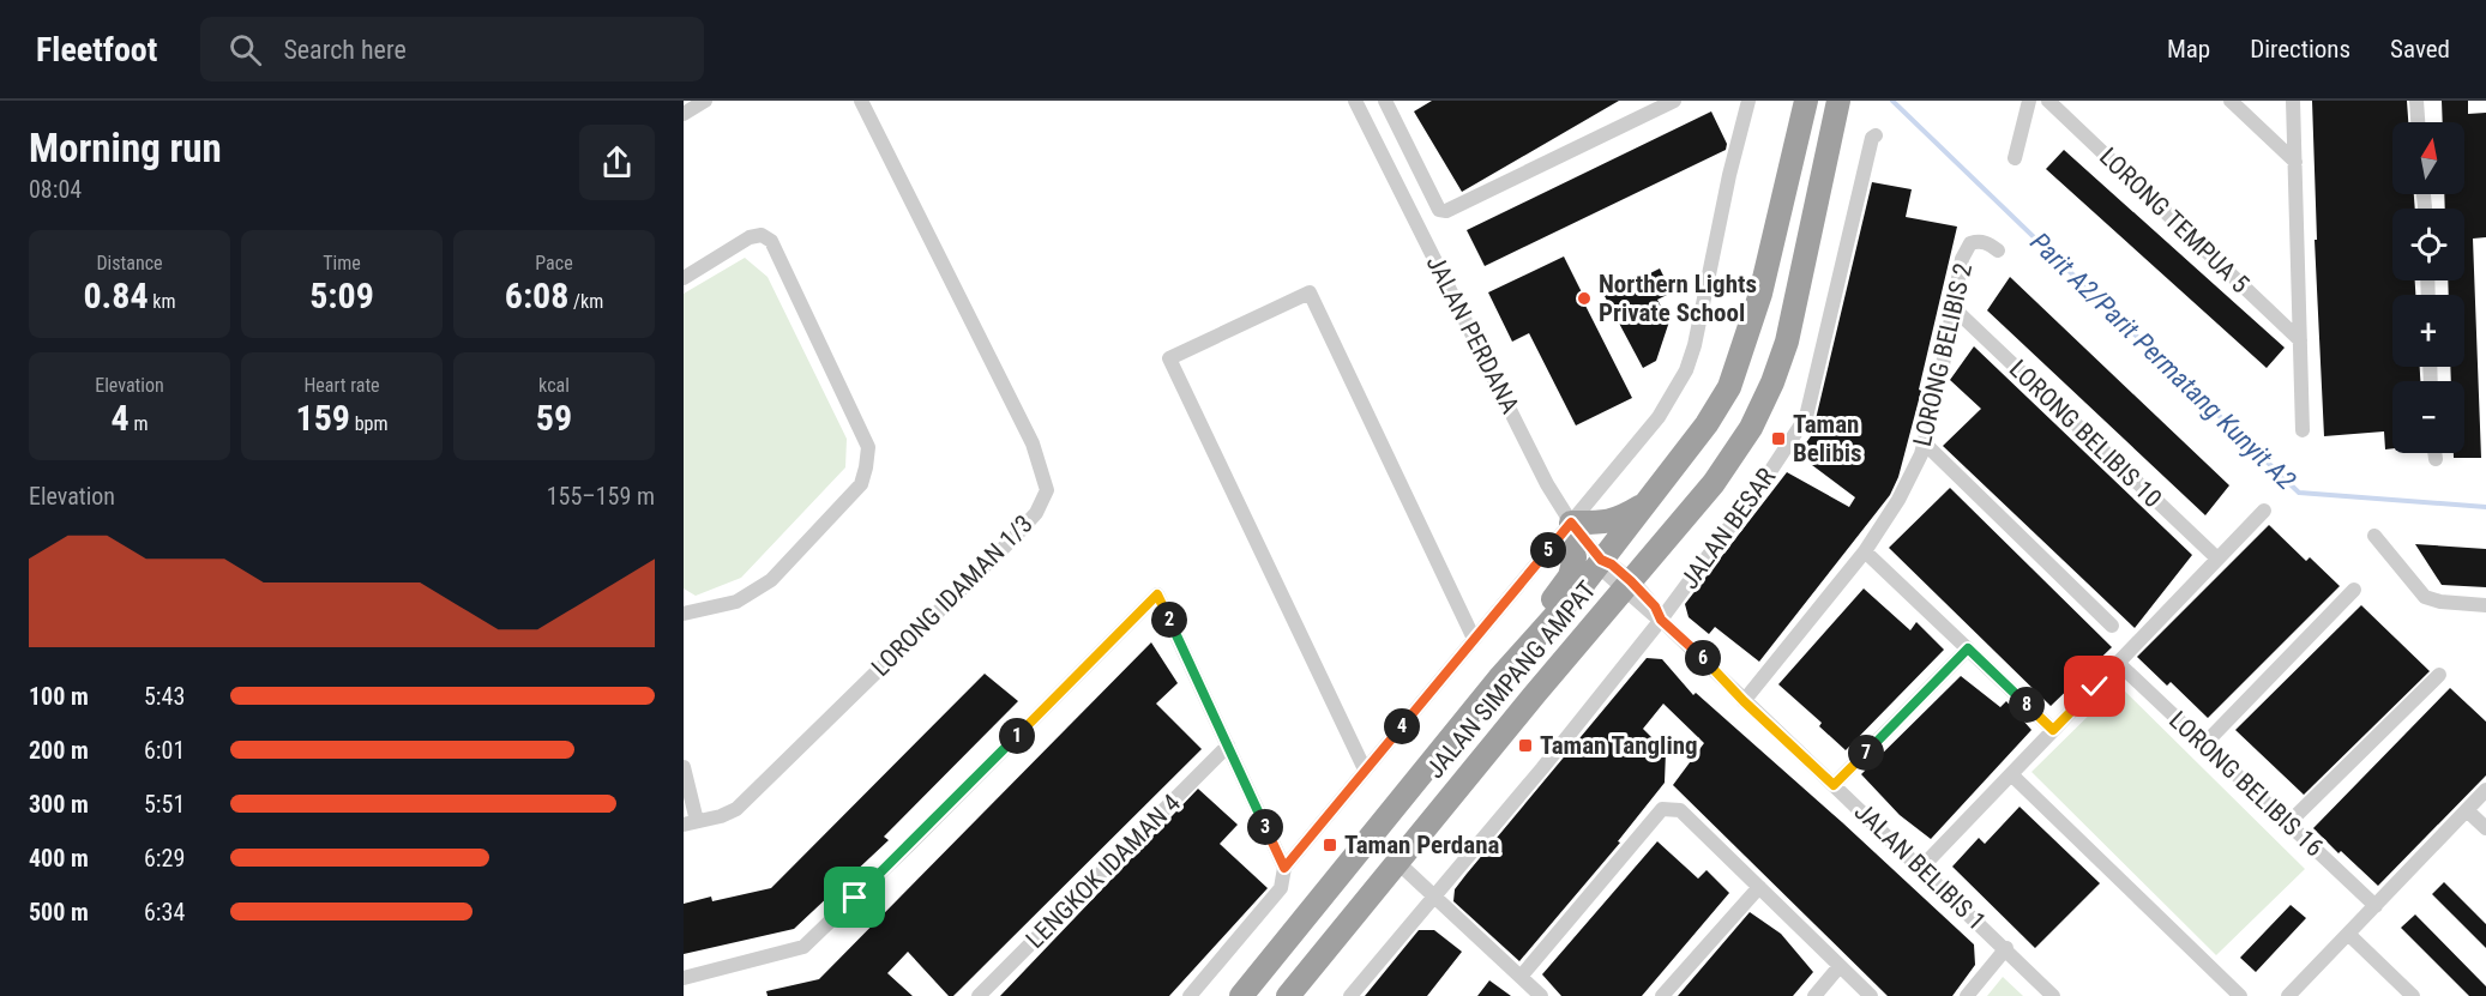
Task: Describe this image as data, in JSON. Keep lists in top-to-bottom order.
{
  "streets": {
    "highway": ["JALAN SIMPANG AMPAT"],
    "street": [
      "LORONG TEMPUA 5",
      "JALAN PERDANA",
      "LORONG BELIBIS 2",
      "LORONG BELIBIS 10",
      "JALAN BESAR",
      "LORONG IDAMAN 1/3",
      "LORONG BELIBIS 16",
      "JALAN BELIBIS 1",
      "LENGKOK IDAMAN 4"
    ]
  },
  "crossings": [
    ["JALAN PERDANA", "JALAN SIMPANG AMPAT"],
    ["JALAN PERDANA", "JALAN BELIBIS 1"],
    ["LORONG BELIBIS 2", "LORONG BELIBIS 10"],
    ["LORONG BELIBIS 2", "JALAN BELIBIS 1"],
    ["JALAN BESAR", "JALAN BELIBIS 1"],
    ["JALAN SIMPANG AMPAT", "JALAN BELIBIS 1"]
  ],
  "water": ["Parit A2/Parit Permatang Kunyit A2"],
  "places": {
    "other": ["Northern Lights Private School"],
    "transit": ["Taman Belibis", "Taman Tangling", "Taman Perdana"]
  },
  "north": "top",
  "page": {
    "header": "Fleetfoot",
    "search": "Search here",
    "nav": ["Map", "Directions", "Saved"],
    "heading": ["Morning run", "08:04"],
    "map_buttons": ["+", "−"],
    "stats": [
      ["Distance", "0.84 km"],
      ["Time", "5:09"],
      ["Pace", "6:08 /km"],
      ["Elevation", "4 m"],
      ["Heart rate", "159 bpm"],
      ["kcal", "59"]
    ],
    "chart": ["Elevation", "155–159 m"],
    "pins": [
      "5",
      "2",
      "6",
      "8",
      "4",
      "1",
      "7",
      "3"
    ],
    "list": [
      {
        "name": "100 m",
        "note": "5:43"
      },
      {
        "name": "200 m",
        "note": "6:01"
      },
      {
        "name": "300 m",
        "note": "5:51"
      },
      {
        "name": "400 m",
        "note": "6:29"
      },
      {
        "name": "500 m",
        "note": "6:34"
      }
    ]
  }
}
